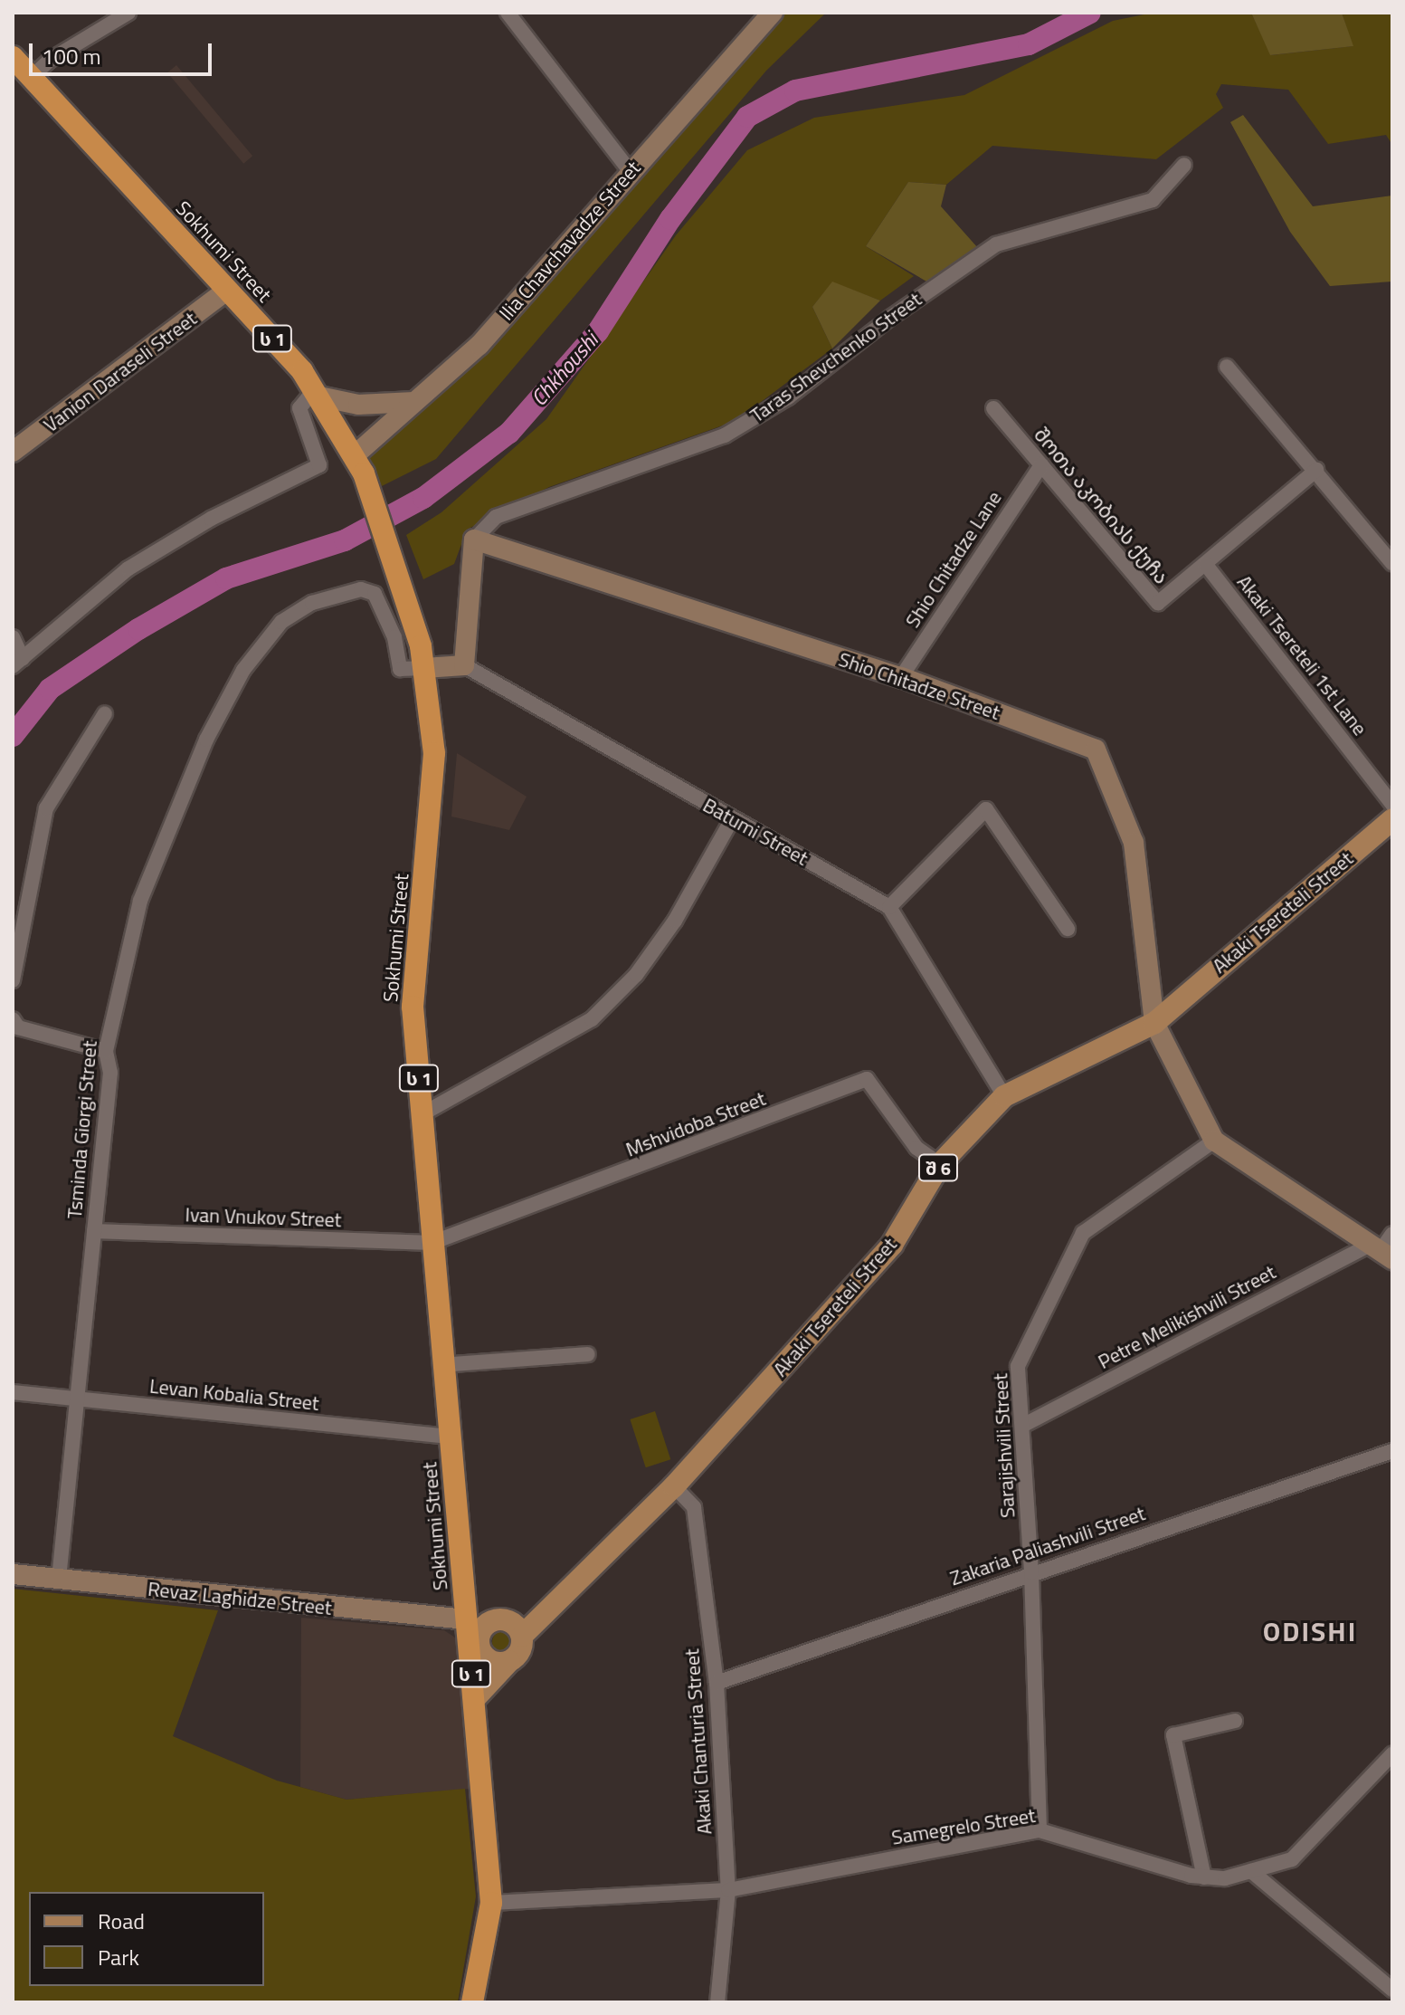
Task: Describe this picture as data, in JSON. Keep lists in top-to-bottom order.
{
  "streets": {
    "highway": ["Sokhumi Street", "ს 1"],
    "main road": ["Akaki Tsereteli Street", "შ 6"],
    "street": [
      "Ilia Chavchavadze Street",
      "Taras Shevchenko Street",
      "Vanion Daraseli Street",
      "შოთა აკობიას ქუჩა",
      "Shio Chitadze Lane",
      "Akaki Tsereteli 1st Lane",
      "Shio Chitadze Street",
      "Batumi Street",
      "Mshvidoba Street",
      "Tsminda Giorgi Street",
      "Ivan Vnukov Street",
      "Petre Melikishvili Street",
      "Levan Kobalia Street",
      "Sarajishvili Street",
      "Zakaria Paliashvili Street",
      "Revaz Laghidze Street",
      "Akaki Chanturia Street",
      "Samegrelo Street"
    ]
  },
  "crossings": [
    ["Ilia Chavchavadze Street", "Sokhumi Street"],
    ["Sokhumi Street", "Vanion Daraseli Street"],
    ["Sokhumi Street", "Mshvidoba Street"],
    ["Sokhumi Street", "Tsminda Giorgi Street"],
    ["Sokhumi Street", "შ 6"],
    ["Sokhumi Street", "Ivan Vnukov Street"],
    ["Sokhumi Street", "Levan Kobalia Street"],
    ["Sokhumi Street", "Revaz Laghidze Street"],
    ["Sokhumi Street", "Samegrelo Street"],
    ["Taras Shevchenko Street", "Shio Chitadze Street"],
    ["შოთა აკობიას ქუჩა", "Shio Chitadze Lane"],
    ["შოთა აკობიას ქუჩა", "Akaki Tsereteli 1st Lane"],
    ["Shio Chitadze Lane", "Shio Chitadze Street"],
    ["Shio Chitadze Street", "Akaki Tsereteli Street"],
    ["Batumi Street", "Akaki Tsereteli Street"],
    ["Akaki Tsereteli Street", "Mshvidoba Street"],
    ["Akaki Tsereteli Street", "შ 6"],
    ["Akaki Tsereteli Street", "Akaki Chanturia Street"],
    ["Mshvidoba Street", "Ivan Vnukov Street"],
    ["Tsminda Giorgi Street", "Ivan Vnukov Street"],
    ["Tsminda Giorgi Street", "Levan Kobalia Street"],
    ["Tsminda Giorgi Street", "Revaz Laghidze Street"],
    ["შ 6", "Revaz Laghidze Street"],
    ["Petre Melikishvili Street", "Sarajishvili Street"],
    ["Sarajishvili Street", "Zakaria Paliashvili Street"],
    ["Sarajishvili Street", "Samegrelo Street"],
    ["Zakaria Paliashvili Street", "Akaki Chanturia Street"],
    ["Akaki Chanturia Street", "Samegrelo Street"]
  ],
  "districts": ["ODISHI"],
  "water": ["Chkhoushi"],
  "legend": ["Road", "Park"],
  "scale_bar": "100 m"
}
